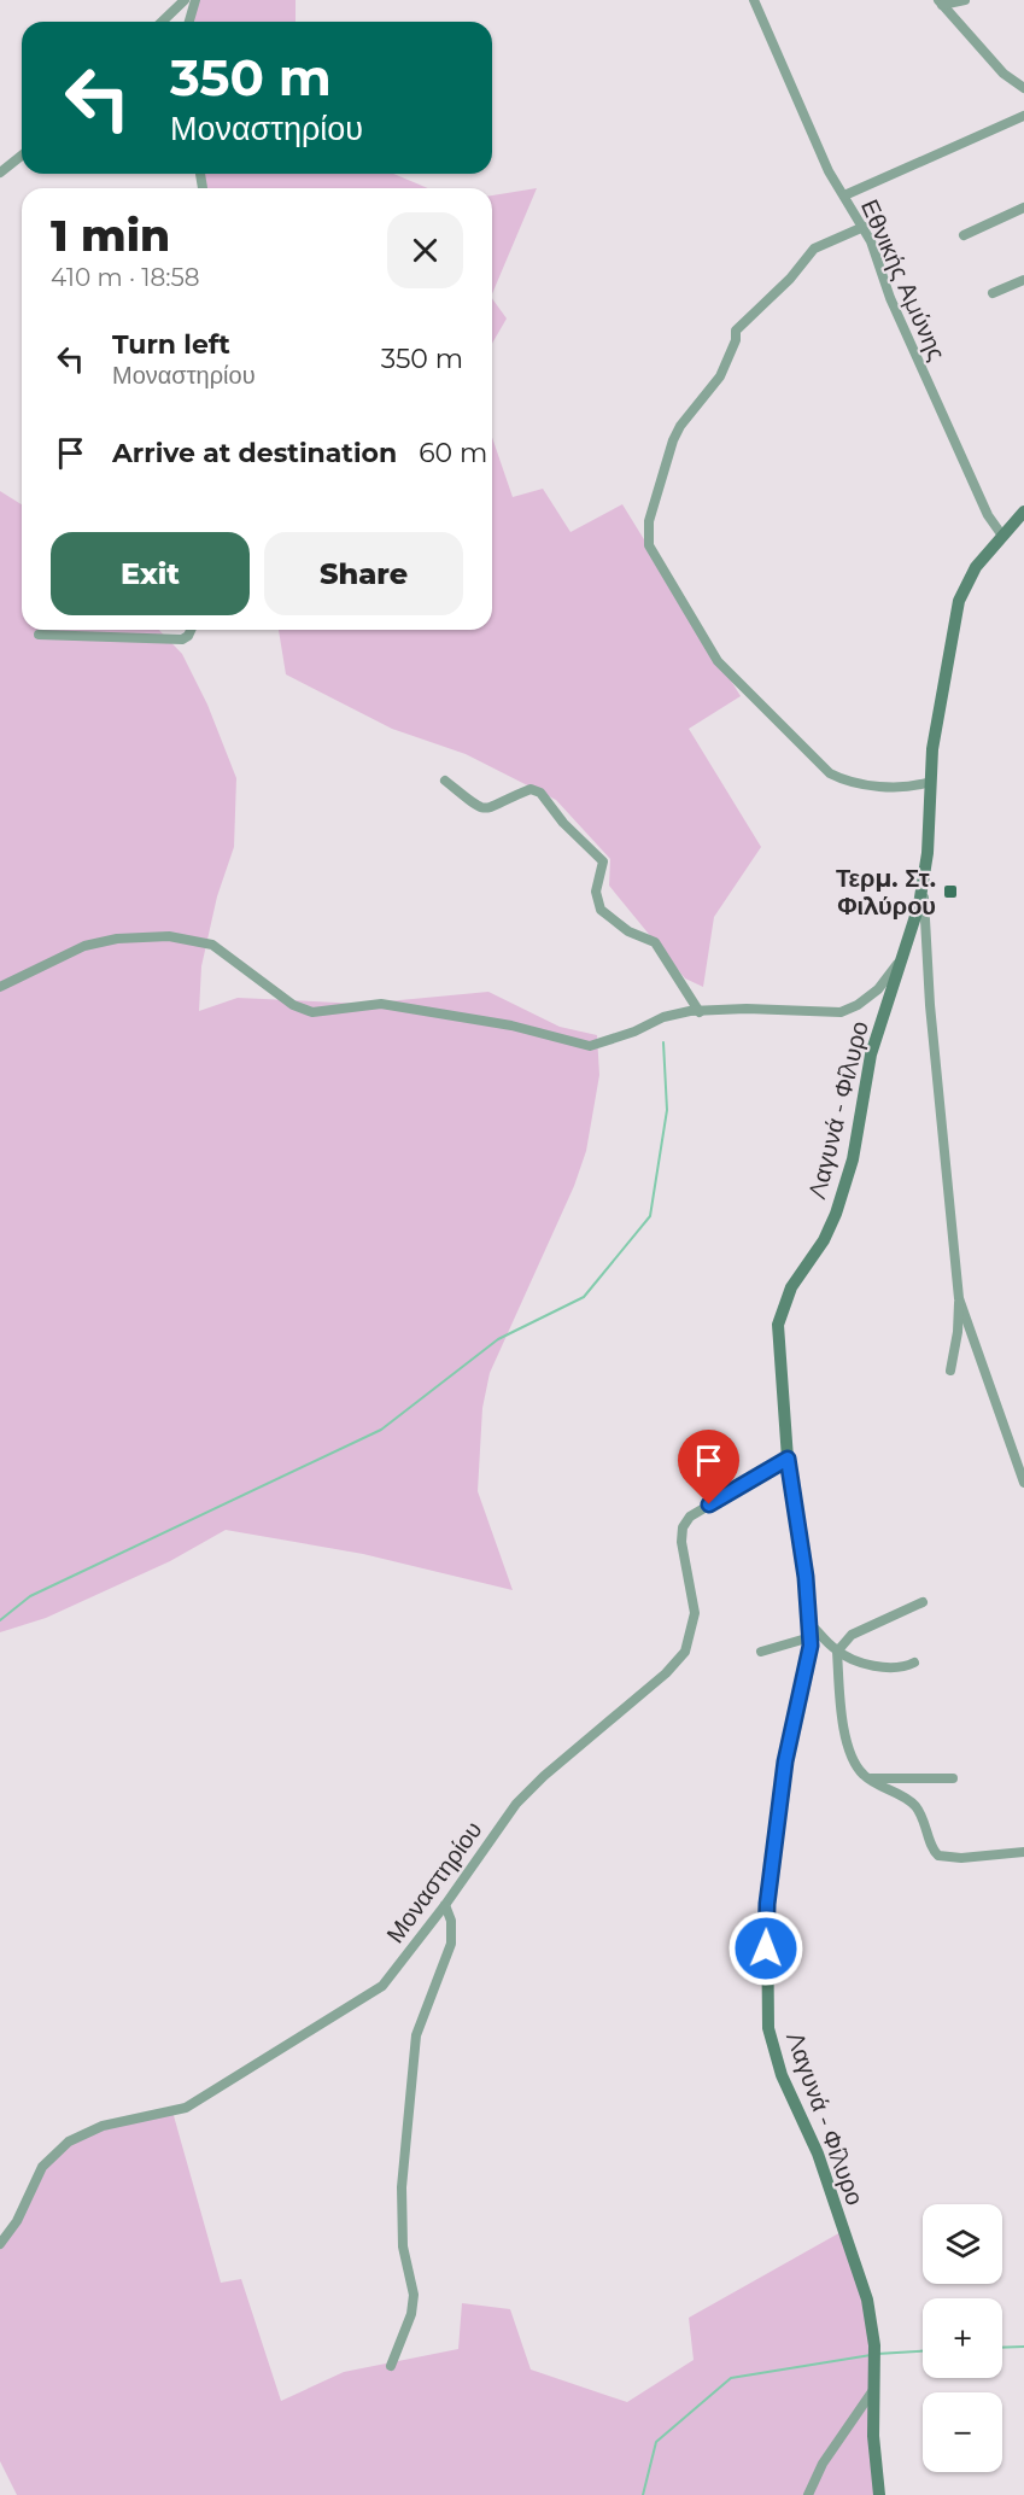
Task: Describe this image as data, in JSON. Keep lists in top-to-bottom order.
{
  "streets": {
    "street": ["Εθνικής Αμύνης", "Λαγυνά - Φίλυρο", "Μοναστηρίου"]
  },
  "crossings": [
    ["Εθνικής Αμύνης", "Λαγυνά - Φίλυρο"],
    ["Λαγυνά - Φίλυρο", "Μοναστηρίου"]
  ],
  "places": {
    "transit": ["Τερμ. Στ. Φιλύρου"]
  },
  "page": {
    "turn": ["350 m", "Μοναστηρίου"],
    "heading": ["1 min", "410 m · 18:58"],
    "list": [
      {
        "name": "Turn left",
        "note": "Μοναστηρίου",
        "value": "350 m"
      },
      {
        "name": "Arrive at destination",
        "value": "60 m"
      }
    ],
    "buttons": ["Exit", "Share"],
    "map_buttons": ["+", "−"]
  }
}
